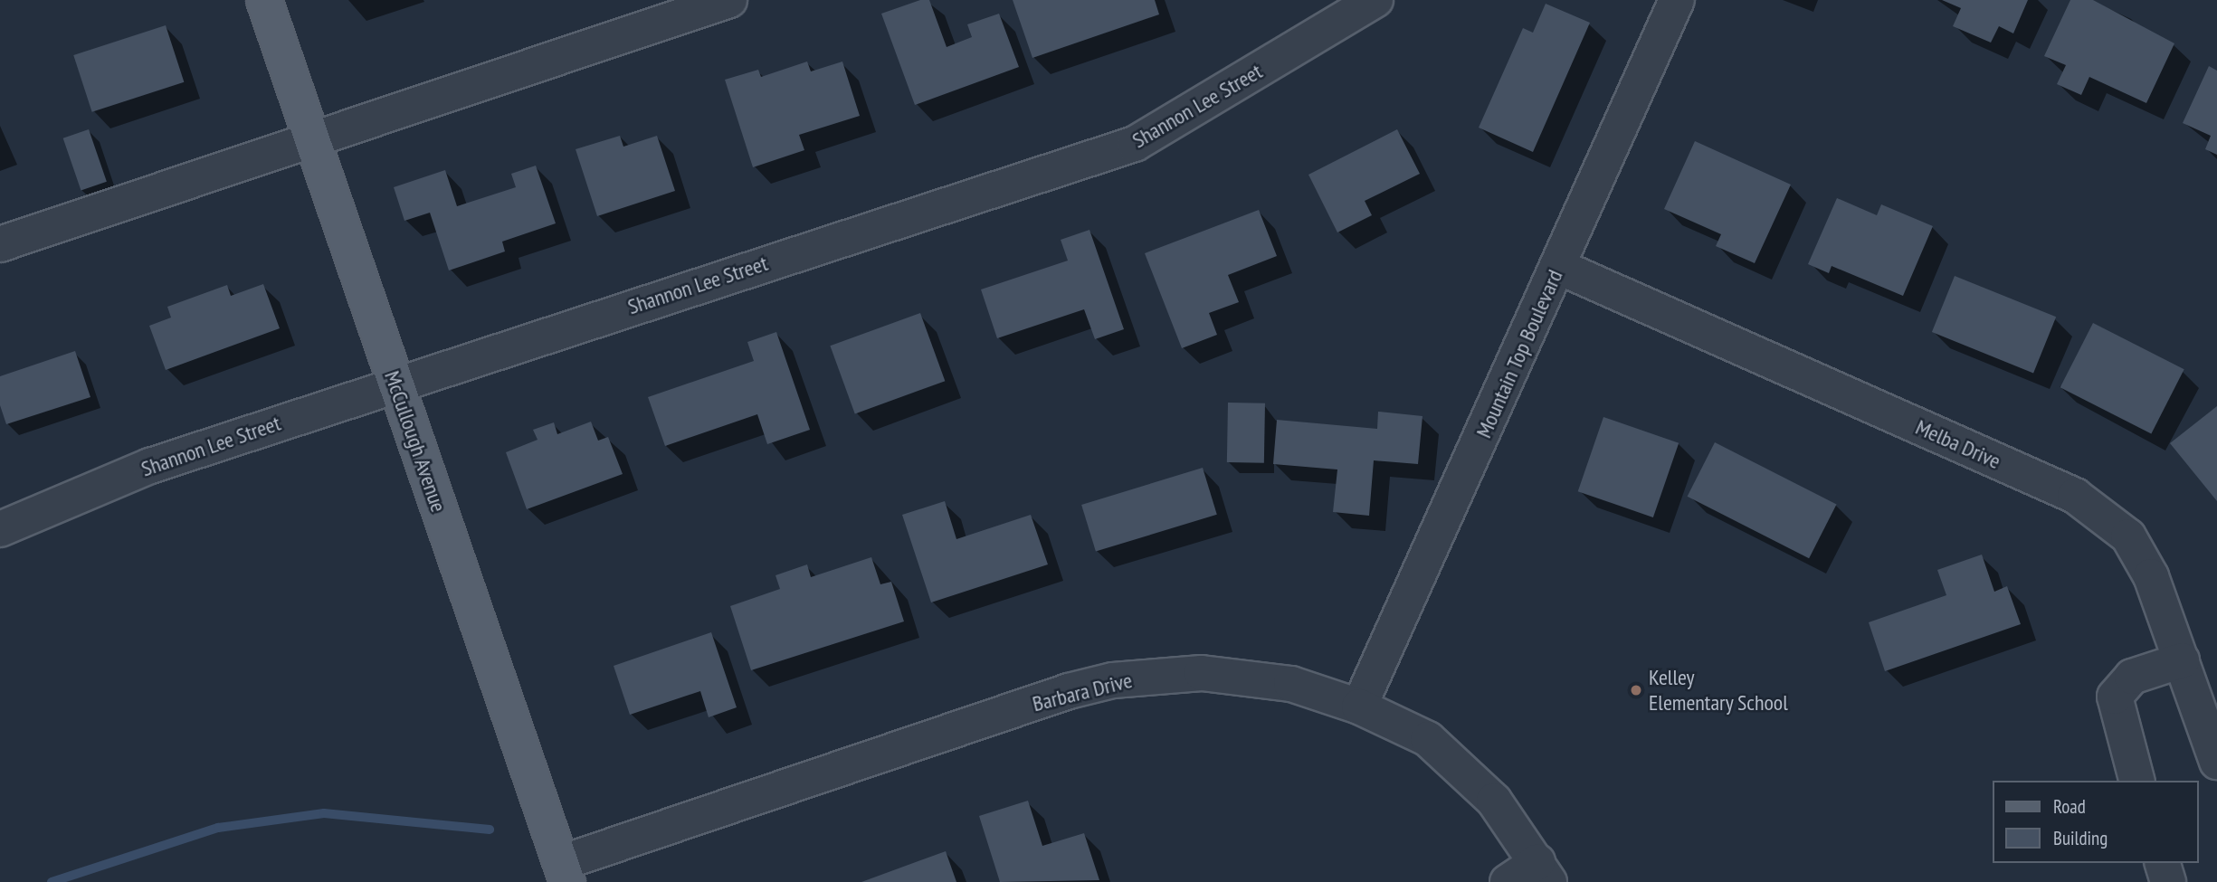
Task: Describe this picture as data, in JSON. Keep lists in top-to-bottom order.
{
  "streets": {
    "main road": ["McCullough Avenue"],
    "street": [
      "Shannon Lee Street",
      "Mountain Top Boulevard",
      "Melba Drive",
      "Barbara Drive"
    ]
  },
  "crossings": [
    ["Shannon Lee Street", "McCullough Avenue"],
    ["Mountain Top Boulevard", "Melba Drive"],
    ["Mountain Top Boulevard", "Barbara Drive"],
    ["McCullough Avenue", "Barbara Drive"]
  ],
  "places": ["Kelley Elementary School"],
  "legend": ["Road", "Building"]
}
